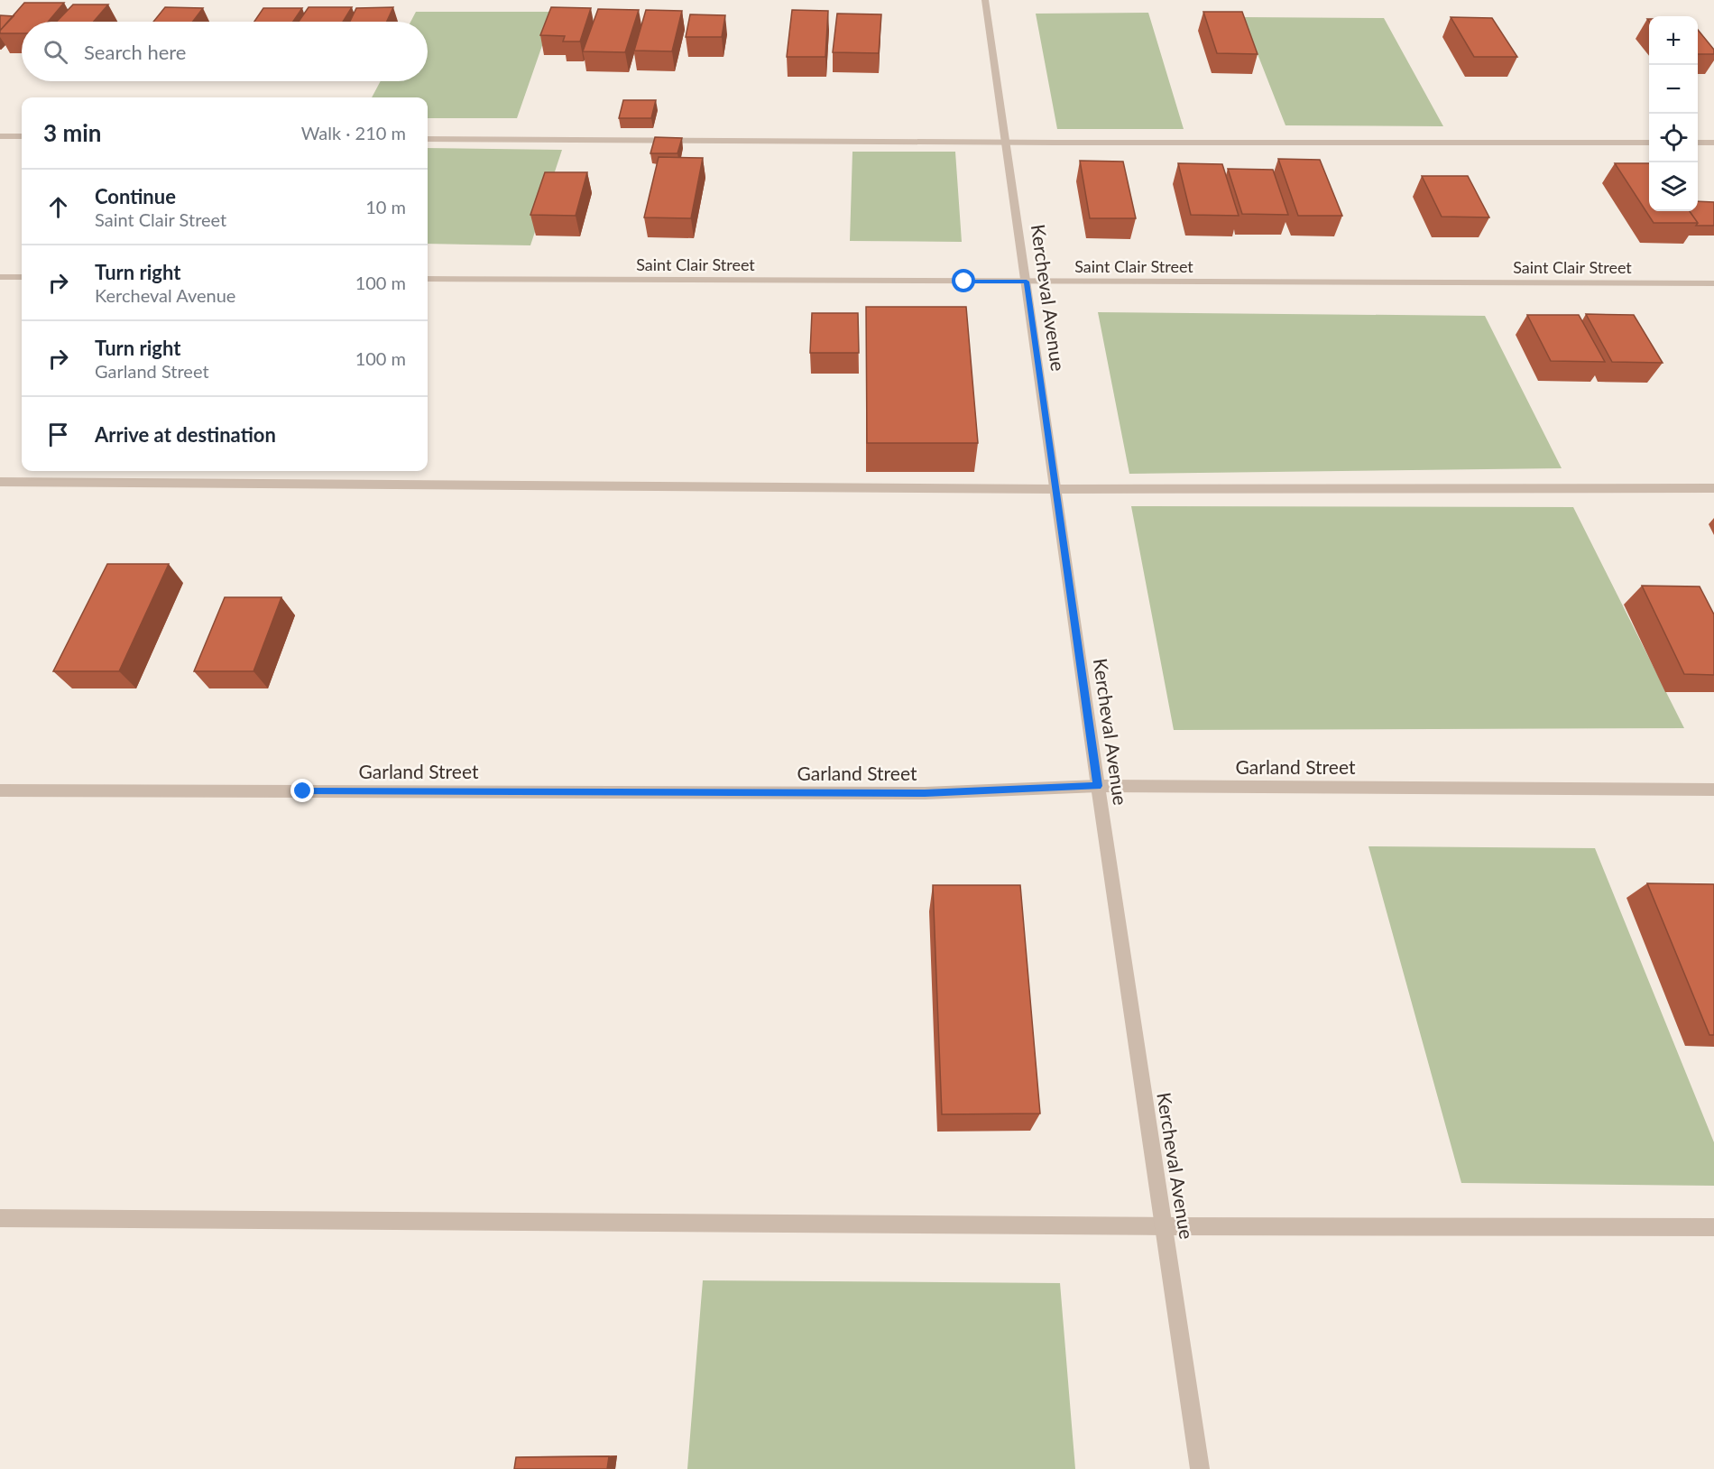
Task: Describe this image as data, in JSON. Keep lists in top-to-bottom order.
{
  "streets": {
    "street": ["Saint Clair Street", "Kercheval Avenue", "Garland Street"]
  },
  "crossings": [
    ["Saint Clair Street", "Kercheval Avenue"],
    ["Kercheval Avenue", "Garland Street"]
  ],
  "page": {
    "map_buttons": ["+", "−"],
    "search": "Search here",
    "heading": ["3 min", "Walk · 210 m"],
    "list": [
      ["Continue", "Saint Clair Street", "10 m"],
      ["Turn right", "Kercheval Avenue", "100 m"],
      ["Turn right", "Garland Street", "100 m"],
      "Arrive at destination"
    ]
  }
}
